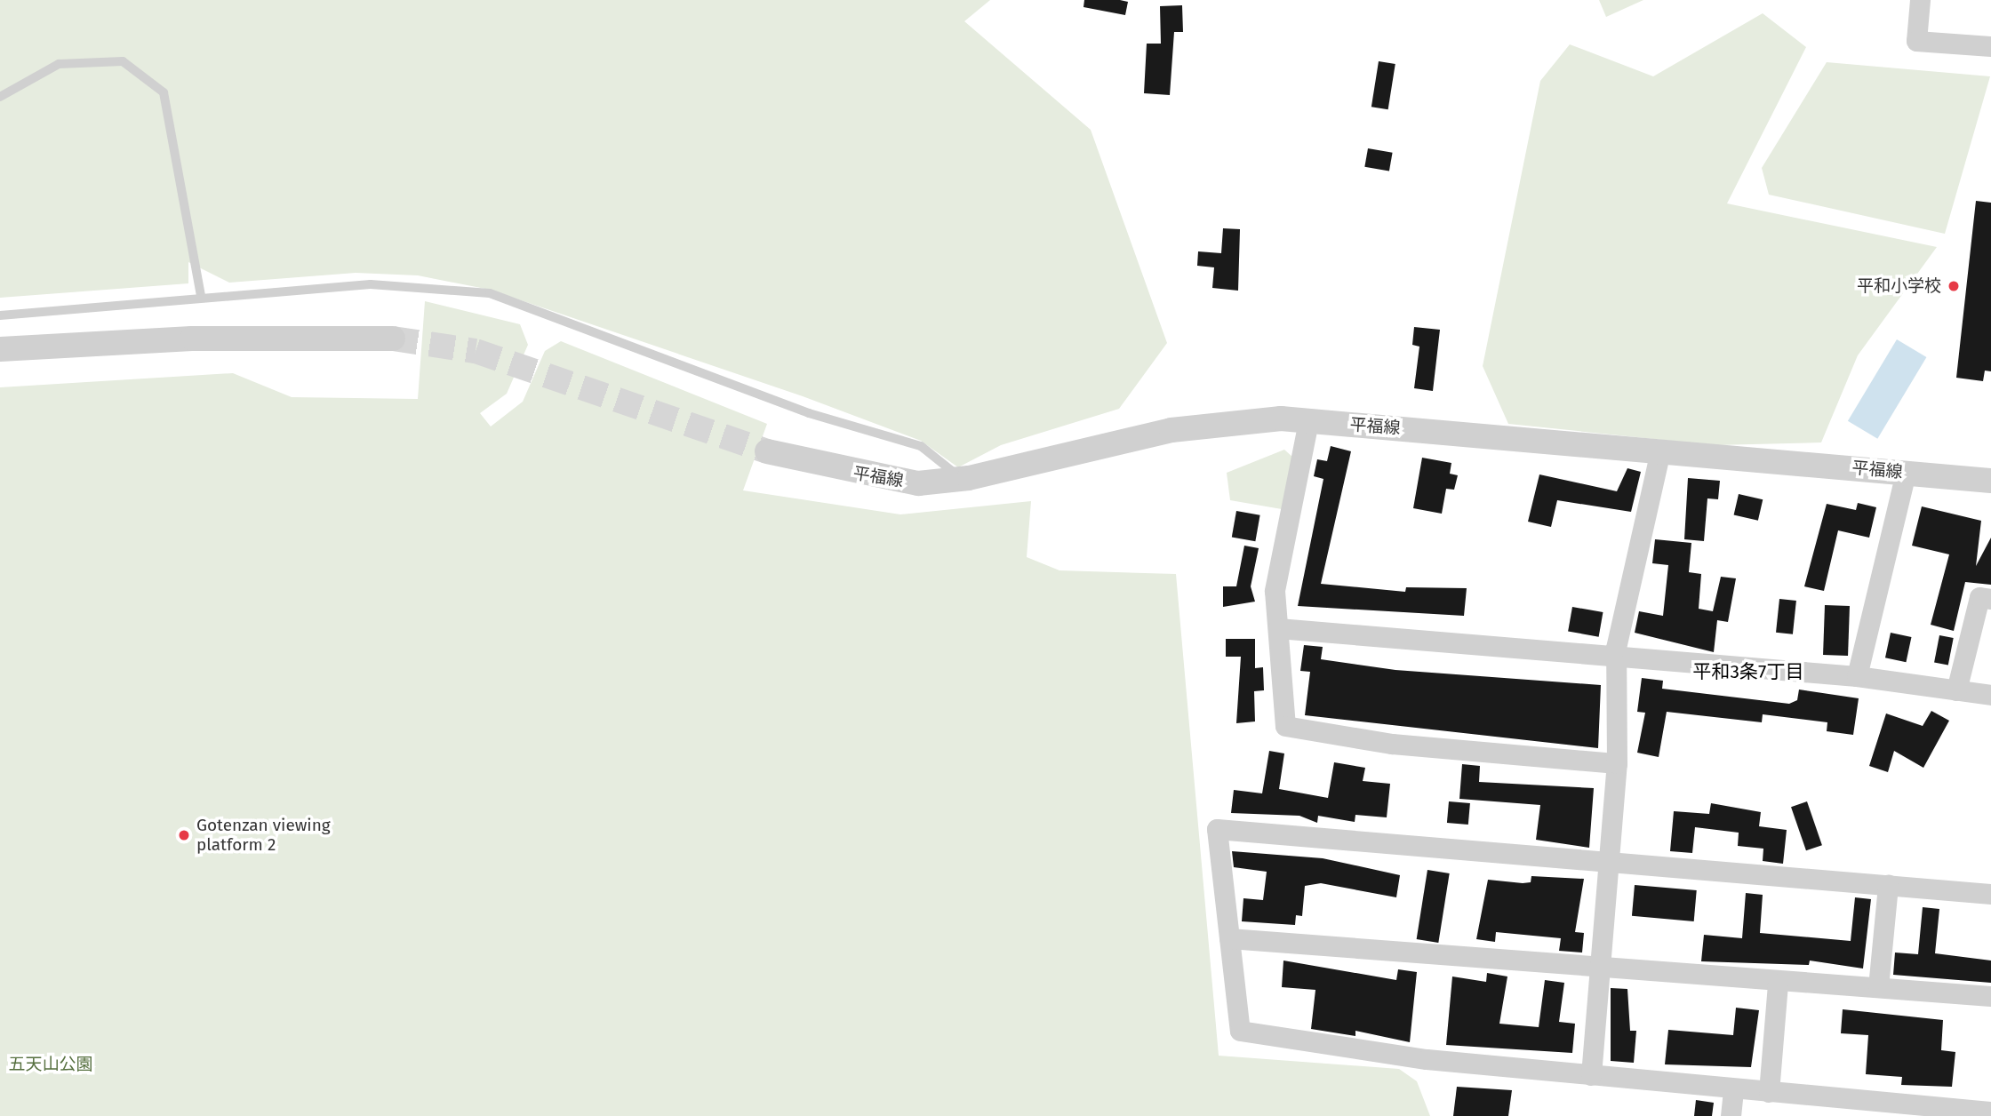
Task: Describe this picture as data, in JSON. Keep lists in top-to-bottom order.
{
  "streets": {
    "street": ["平福線"]
  },
  "districts": ["平和3条7丁目"],
  "parks": ["五天山公園"],
  "places": ["平和小学校", "Gotenzan viewing platform 2"]
}
